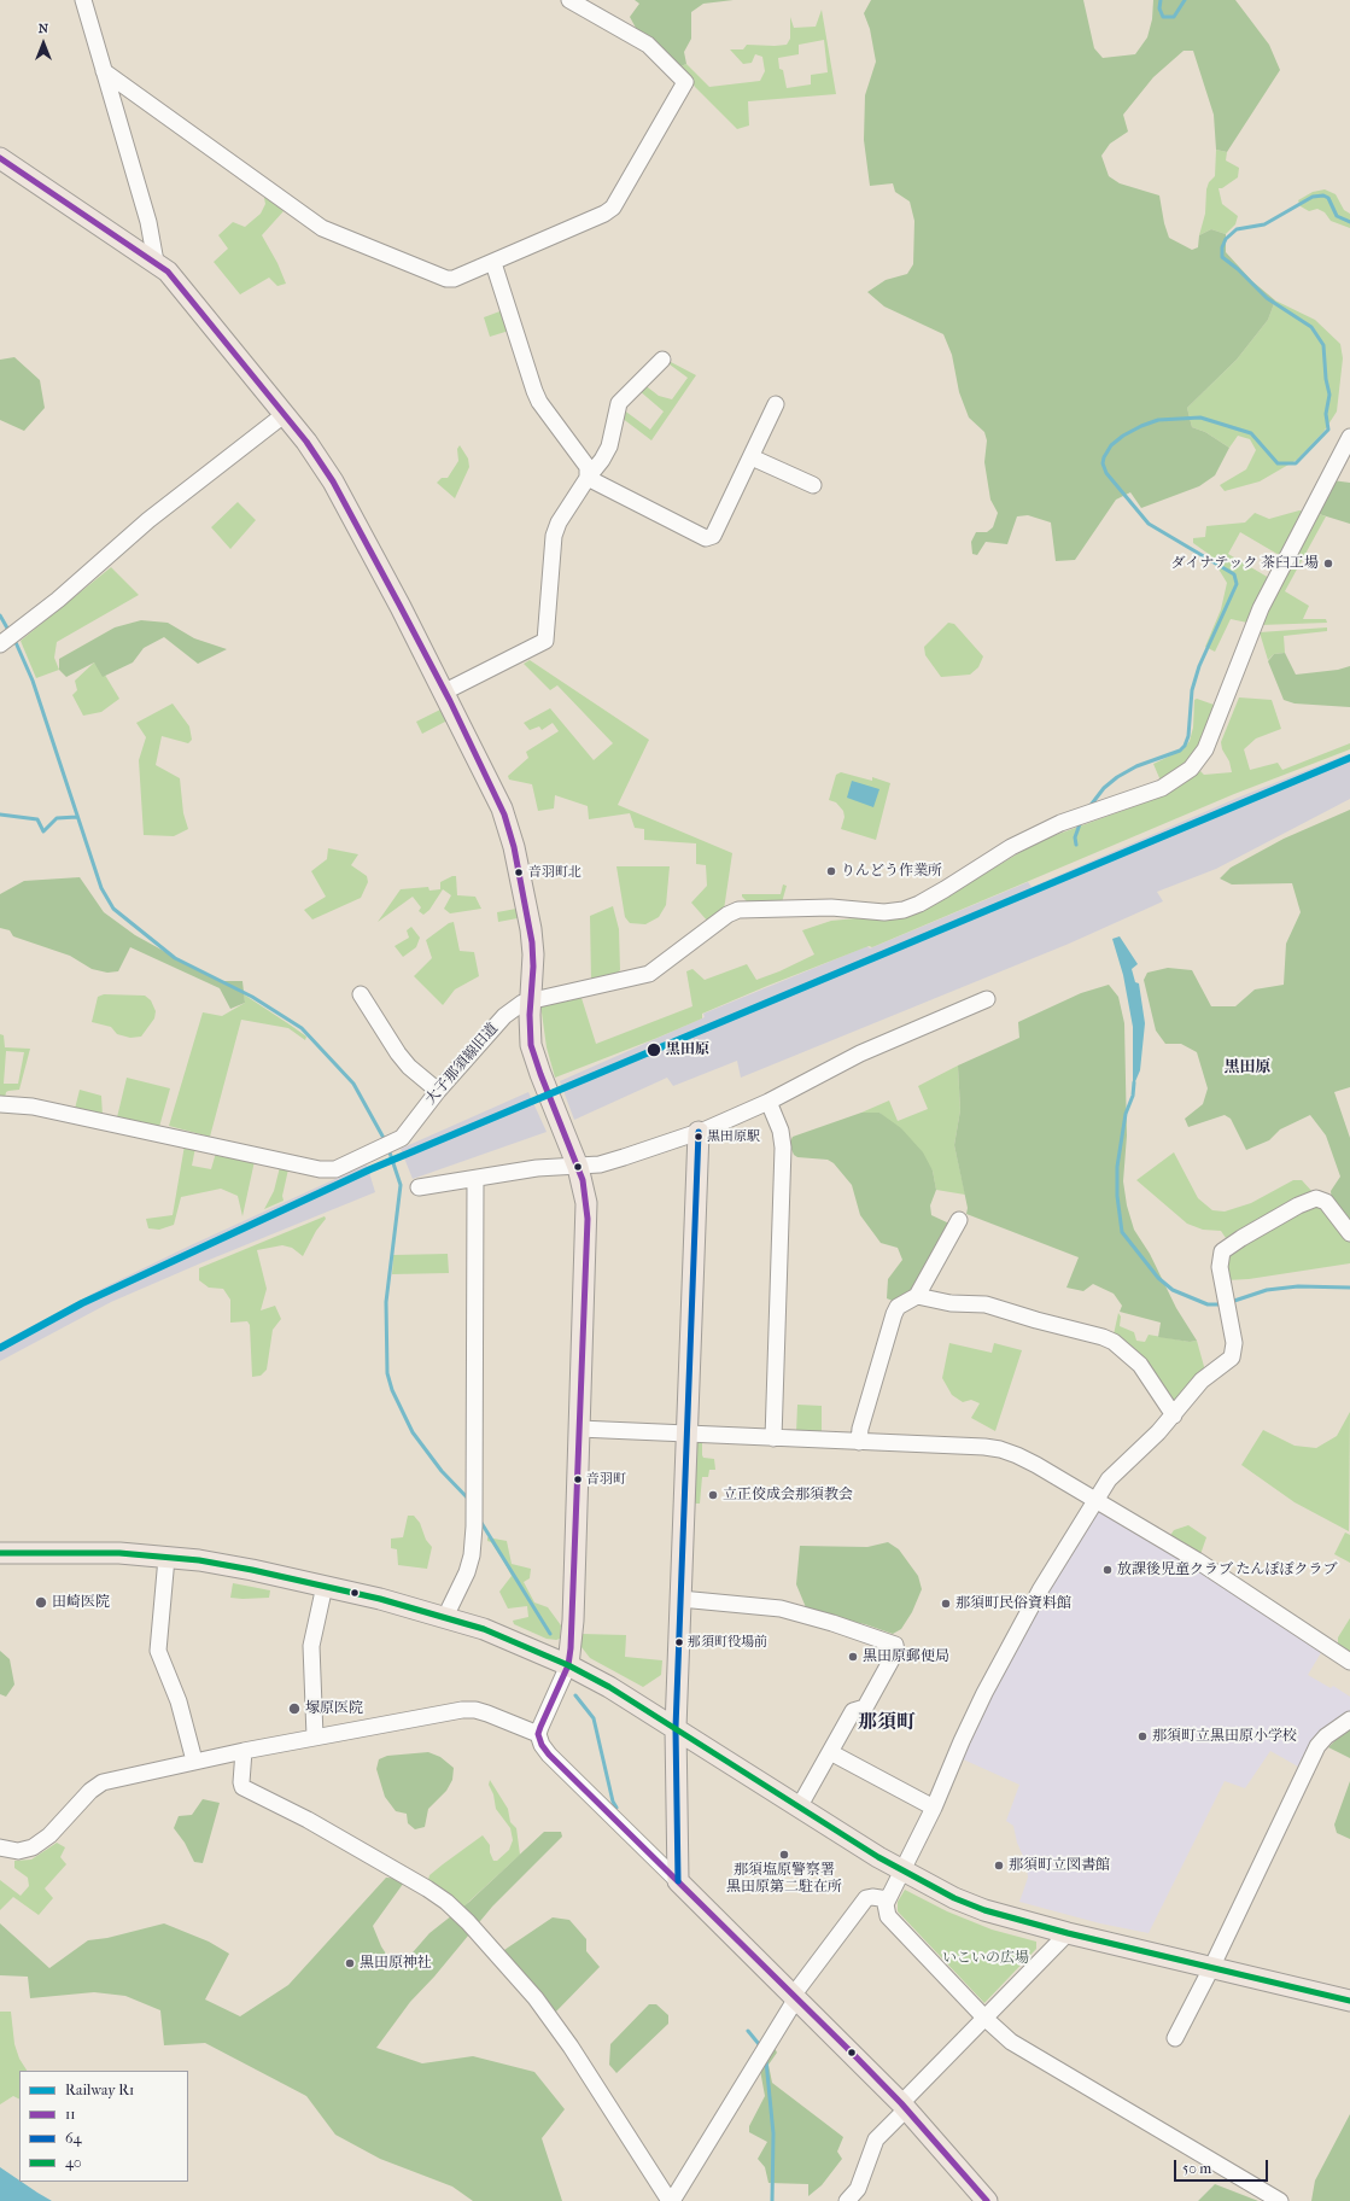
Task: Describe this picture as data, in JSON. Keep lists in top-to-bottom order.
{
  "streets": {
    "street": ["大子那須線旧道"]
  },
  "districts": ["黒田原", "那須町"],
  "parks": ["いこいの広場"],
  "places": [
    "ダイナテック 茶臼工場",
    "りんどう作業所",
    "音羽町北",
    "黒田原",
    "黒田原駅",
    "音羽町",
    "立正佼成会那須教会",
    "放課後児童クラブ たんぽぽクラブ",
    "田崎医院",
    "那須町民俗資料館",
    "那須町役場前",
    "黒田原郵便局",
    "塚原医院",
    "那須町立黒田原小学校",
    "那須塩原警察署 黒田原第二駐在所",
    "那須町立図書館",
    "黒田原神社"
  ],
  "lines": [
    "transit line 11",
    "rail line R1",
    "transit line 64",
    "transit line 40"
  ],
  "legend": [
    "Railway R1",
    "11",
    "64",
    "40"
  ],
  "scale_bar": "50 m",
  "north": "top"
}
